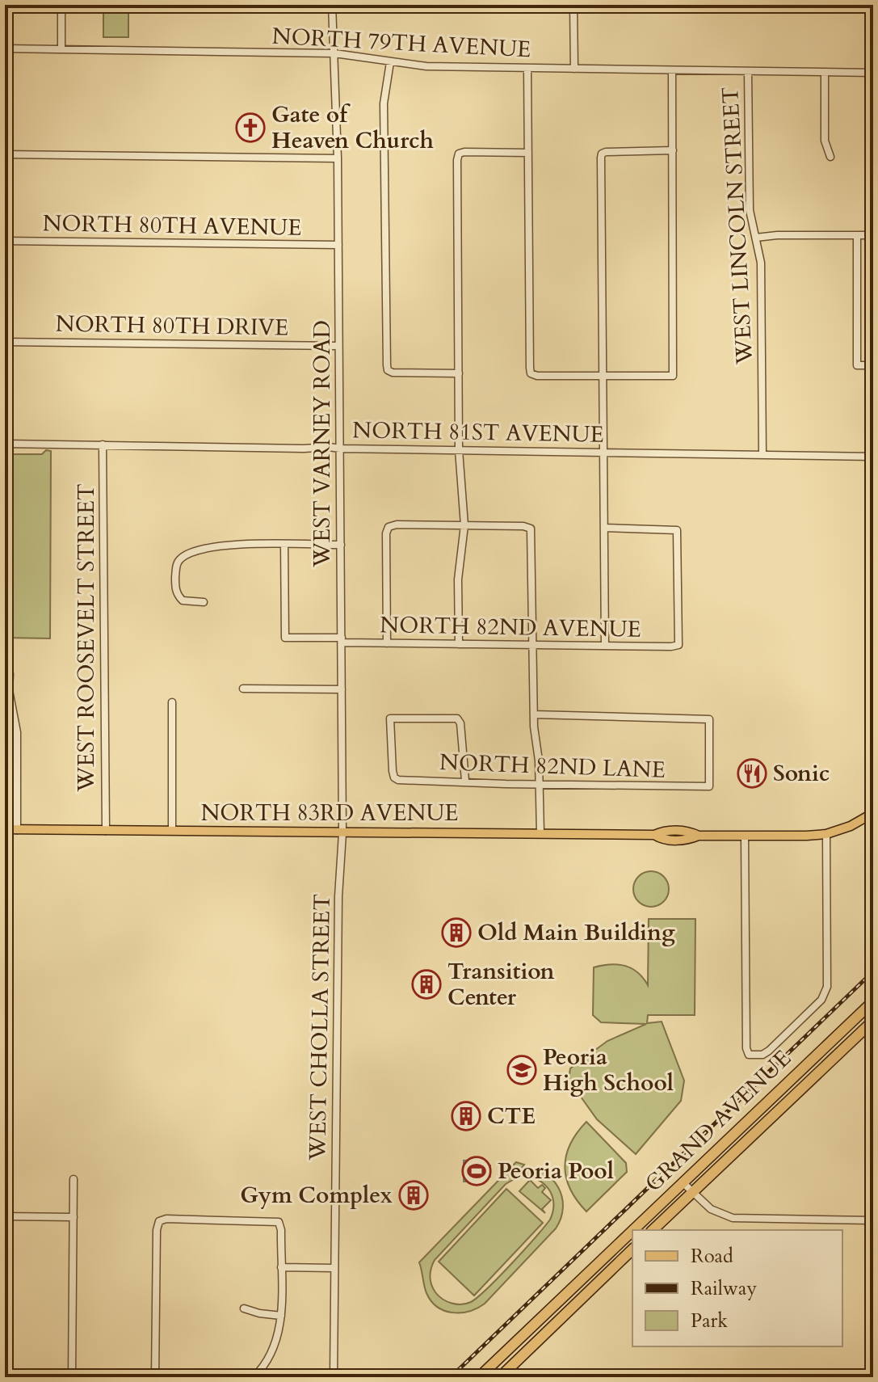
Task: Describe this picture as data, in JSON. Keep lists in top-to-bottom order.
{
  "streets": {
    "highway": ["GRAND AVENUE"],
    "main road": ["NORTH 83RD AVENUE"],
    "street": [
      "NORTH 79TH AVENUE",
      "NORTH 80TH AVENUE",
      "WEST LINCOLN STREET",
      "NORTH 80TH DRIVE",
      "NORTH 81ST AVENUE",
      "WEST VARNEY ROAD",
      "NORTH 82ND AVENUE",
      "WEST ROOSEVELT STREET",
      "NORTH 82ND LANE",
      "WEST CHOLLA STREET"
    ]
  },
  "crossings": [
    ["NORTH 79TH AVENUE", "WEST LINCOLN STREET"],
    ["NORTH 79TH AVENUE", "WEST VARNEY ROAD"],
    ["NORTH 80TH AVENUE", "WEST VARNEY ROAD"],
    ["WEST LINCOLN STREET", "NORTH 81ST AVENUE"],
    ["NORTH 80TH DRIVE", "WEST VARNEY ROAD"],
    ["NORTH 81ST AVENUE", "WEST VARNEY ROAD"],
    ["NORTH 81ST AVENUE", "WEST ROOSEVELT STREET"],
    ["WEST VARNEY ROAD", "NORTH 82ND AVENUE"],
    ["WEST VARNEY ROAD", "NORTH 83RD AVENUE"],
    ["WEST VARNEY ROAD", "WEST CHOLLA STREET"],
    ["WEST ROOSEVELT STREET", "NORTH 83RD AVENUE"],
    ["NORTH 83RD AVENUE", "WEST CHOLLA STREET"]
  ],
  "places": {
    "church": ["Gate of Heaven Church"],
    "restaurant": ["Sonic"],
    "building": [
      "Old Main Building",
      "Transition Center",
      "CTE",
      "Gym Complex"
    ],
    "school or university": ["Peoria High School"],
    "sports": ["Peoria Pool"]
  },
  "legend": ["Road", "Railway", "Park"]
}
